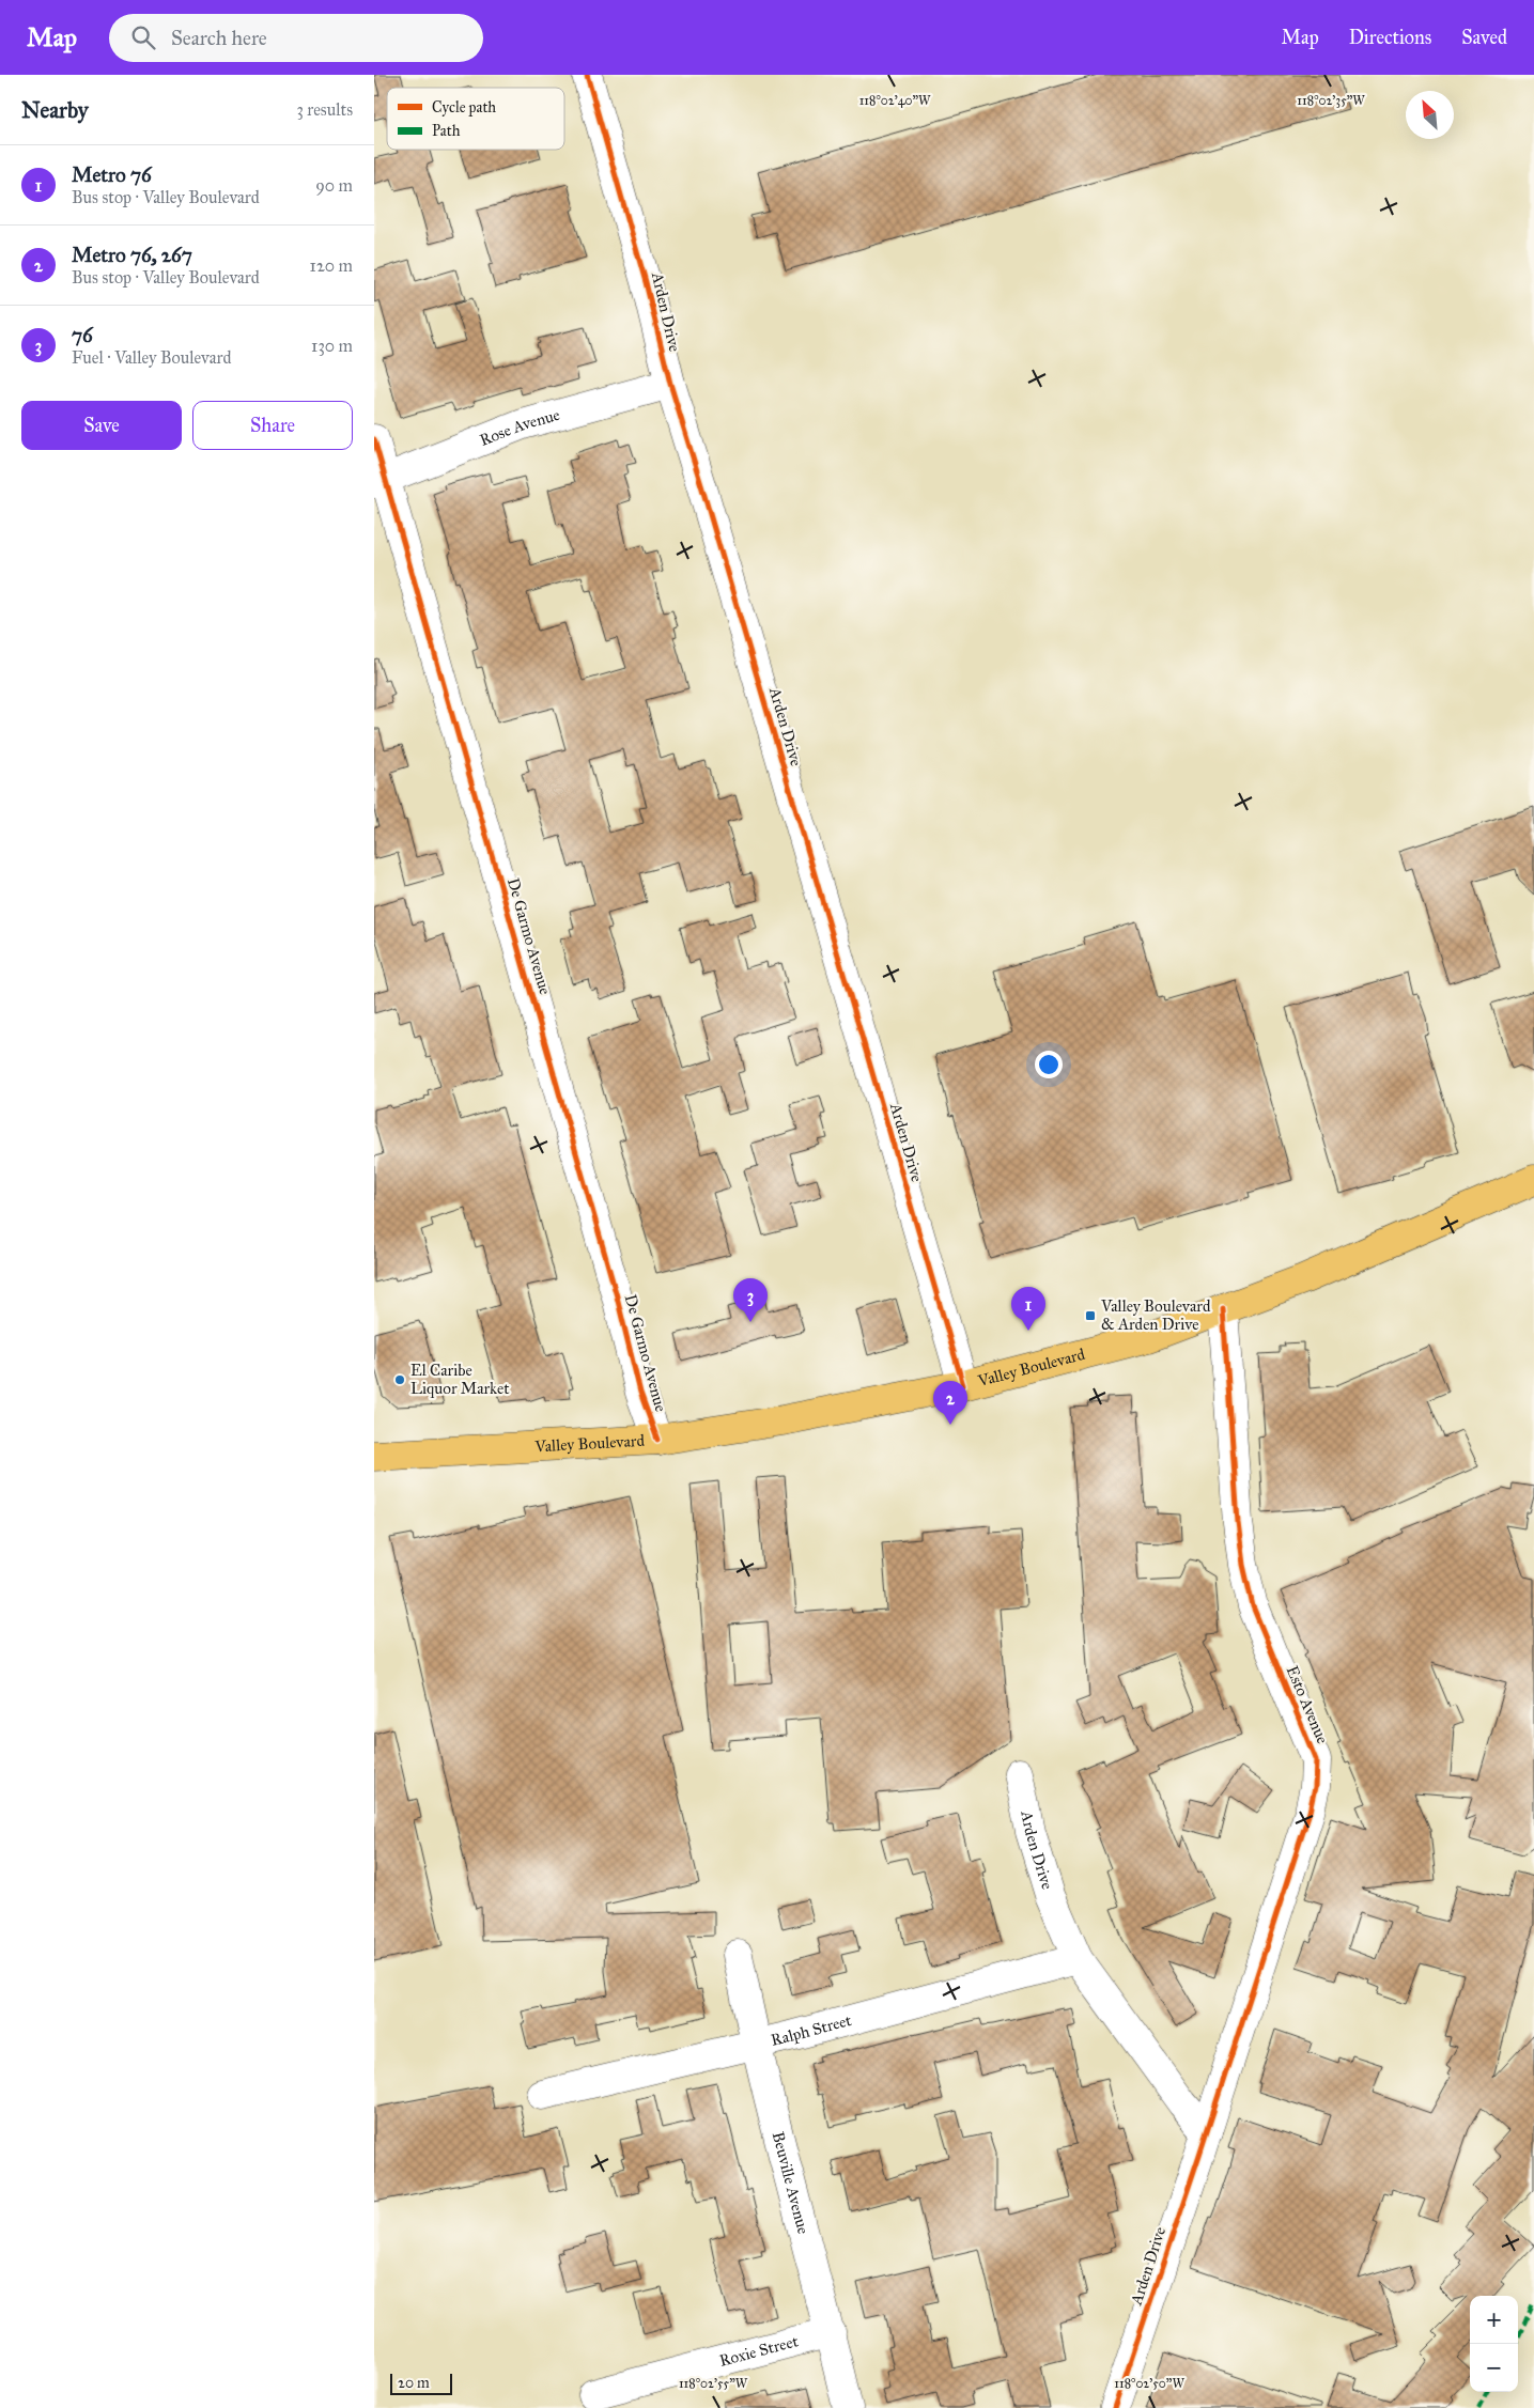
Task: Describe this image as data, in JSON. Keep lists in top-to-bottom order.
{
  "streets": {
    "main road": ["Valley Boulevard"],
    "street": [
      "Arden Drive",
      "Rose Avenue",
      "De Garmo Avenue",
      "Esto Avenue",
      "Ralph Street",
      "Beuville Avenue",
      "Roxie Street"
    ]
  },
  "crossings": [
    ["Arden Drive", "Rose Avenue"],
    ["Arden Drive", "Valley Boulevard"],
    ["Arden Drive", "Esto Avenue"],
    ["Arden Drive", "Ralph Street"],
    ["Rose Avenue", "De Garmo Avenue"],
    ["De Garmo Avenue", "Valley Boulevard"],
    ["Valley Boulevard", "Esto Avenue"],
    ["Ralph Street", "Beuville Avenue"],
    ["Beuville Avenue", "Roxie Street"]
  ],
  "places": {
    "transit": ["Valley Boulevard & Arden Drive"],
    "other": ["El Caribe Liquor Market"]
  },
  "legend": ["Cycle path", "Path"],
  "scale_bar": "20 m",
  "north": "top left",
  "page": {
    "header": "Map",
    "search": "Search here",
    "nav": ["Map", "Directions", "Saved"],
    "heading": ["Nearby", "3 results"],
    "list": [
      {
        "mark": "1",
        "name": "Metro 76",
        "note": "Bus stop · Valley Boulevard",
        "value": "90 m"
      },
      {
        "mark": "2",
        "name": "Metro 76, 267",
        "note": "Bus stop · Valley Boulevard",
        "value": "120 m"
      },
      {
        "mark": "3",
        "name": "76",
        "note": "Fuel · Valley Boulevard",
        "value": "130 m"
      }
    ],
    "buttons": ["Save", "Share"],
    "pins": ["3", "1", "2"],
    "map_buttons": ["+", "−"],
    "scale": "20 m"
  },
  "coordinates": [
    "118°02'40\"W",
    "118°02'35\"W",
    "118°02'55\"W",
    "118°02'50\"W"
  ]
}
